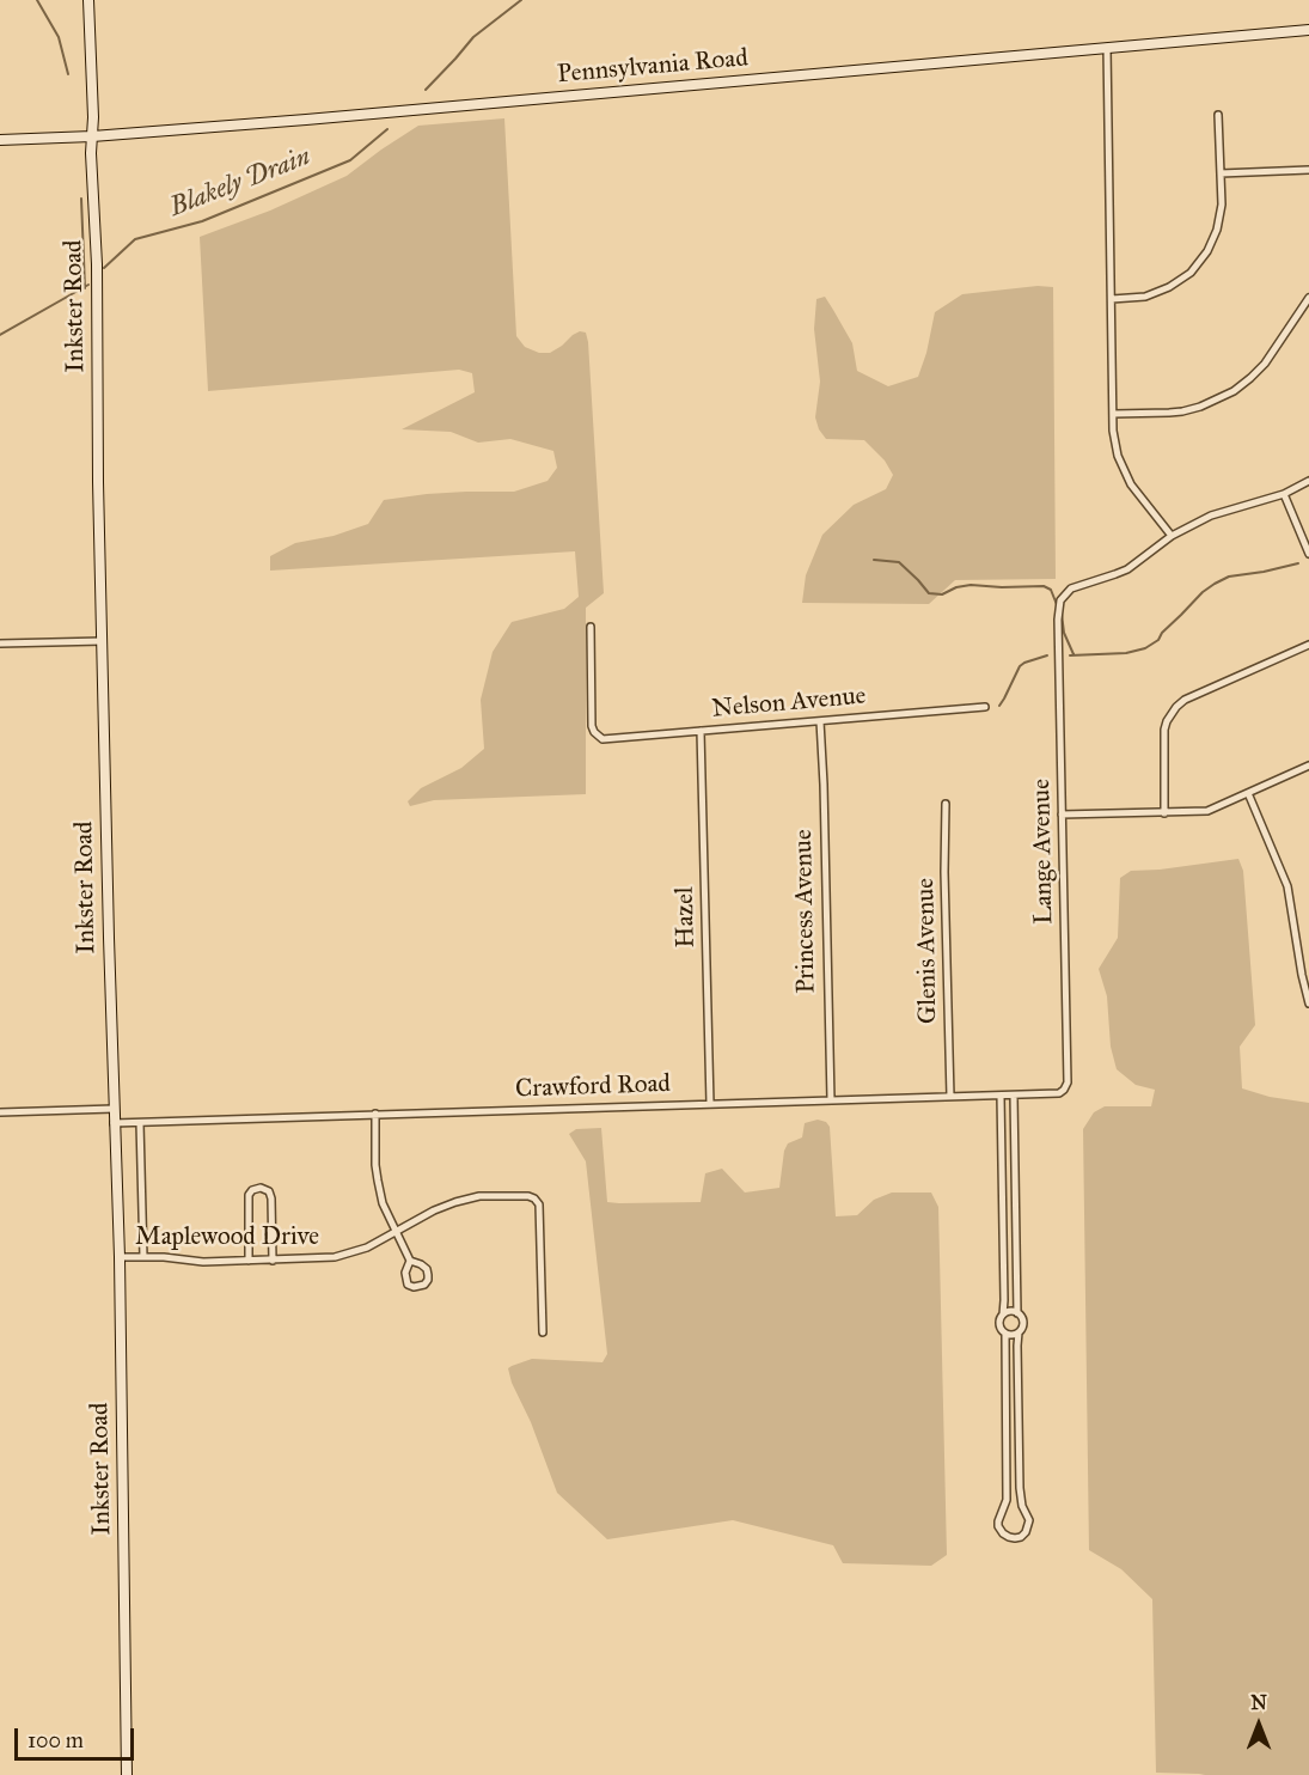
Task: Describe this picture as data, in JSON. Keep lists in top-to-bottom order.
{
  "streets": {
    "street": [
      "Pennsylvania Road",
      "Inkster Road",
      "Nelson Avenue",
      "Lange Avenue",
      "Princess Avenue",
      "Hazel",
      "Glenis Avenue",
      "Crawford Road",
      "Maplewood Drive"
    ]
  },
  "crossings": [
    ["Pennsylvania Road", "Inkster Road"],
    ["Inkster Road", "Crawford Road"],
    ["Inkster Road", "Maplewood Drive"],
    ["Nelson Avenue", "Princess Avenue"],
    ["Nelson Avenue", "Hazel"],
    ["Lange Avenue", "Crawford Road"],
    ["Princess Avenue", "Crawford Road"],
    ["Hazel", "Crawford Road"],
    ["Glenis Avenue", "Crawford Road"]
  ],
  "water": ["Blakely Drain"],
  "scale_bar": "100 m",
  "north": "top"
}
